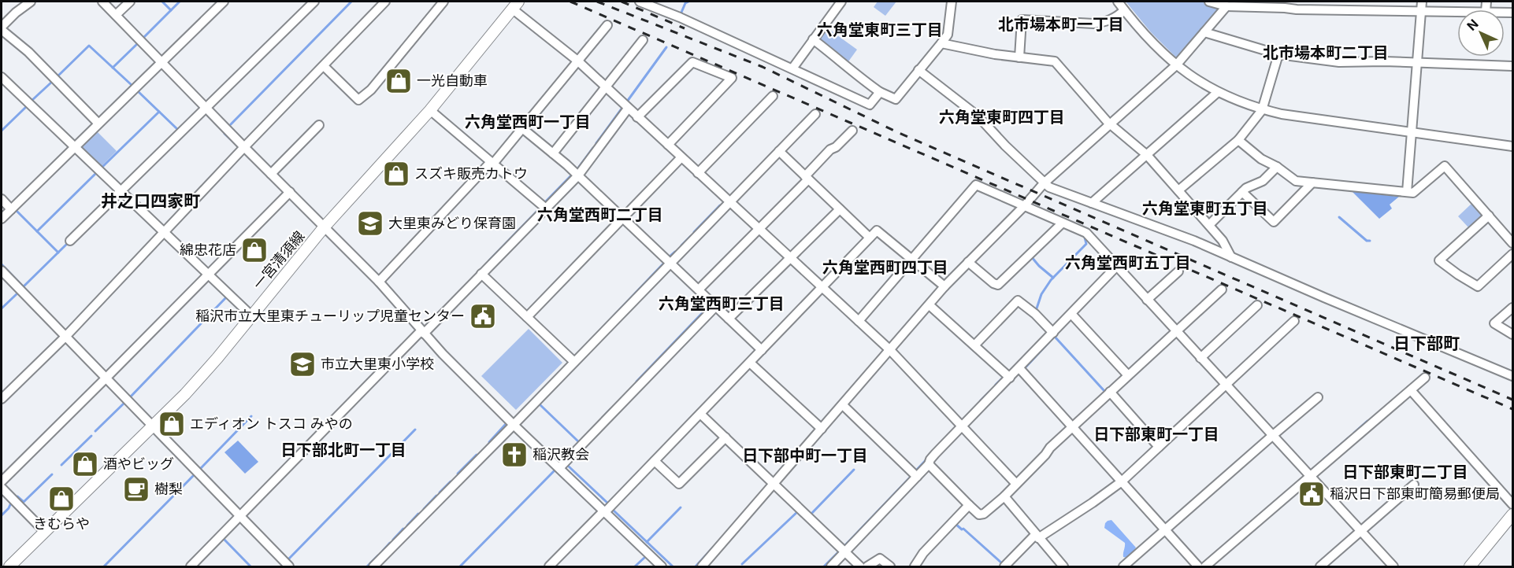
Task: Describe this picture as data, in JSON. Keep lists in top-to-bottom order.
{
  "streets": {
    "main road": ["一宮清須線"]
  },
  "districts": [
    "北市場本町一丁目",
    "六角堂東町三丁目",
    "北市場本町二丁目",
    "六角堂東町四丁目",
    "六角堂西町一丁目",
    "井之口四家町",
    "六角堂東町五丁目",
    "六角堂西町二丁目",
    "六角堂西町五丁目",
    "六角堂西町四丁目",
    "六角堂西町三丁目",
    "日下部町",
    "日下部東町一丁目",
    "日下部北町一丁目",
    "日下部中町一丁目",
    "日下部東町二丁目"
  ],
  "places": {
    "shop": [
      "一光自動車",
      "スズキ販売カトウ",
      "綿忠花店",
      "エディオン トスコ みやの",
      "酒やビッグ",
      "きむらや"
    ],
    "school or university": ["大里東みどり保育園", "市立大里東小学校"],
    "public building": ["稲沢市立大里東チューリップ児童センター", "稲沢日下部東町簡易郵便局"],
    "church": ["稲沢教会"],
    "cafe": ["樹梨"]
  },
  "north": "top left"
}
